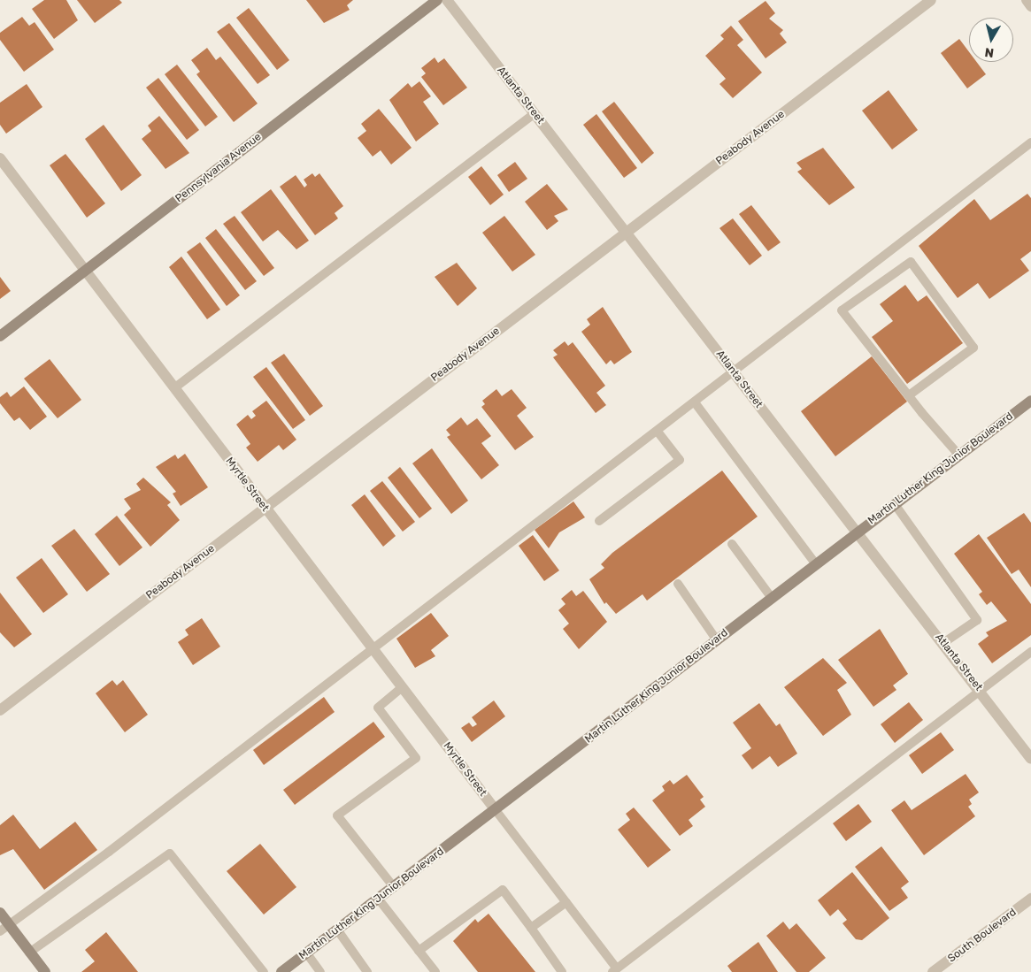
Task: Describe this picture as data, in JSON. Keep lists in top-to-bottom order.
{
  "streets": {
    "main road": ["Pennsylvania Avenue", "Martin Luther King Junior Boulevard"],
    "street": [
      "Atlanta Street",
      "Peabody Avenue",
      "Myrtle Street",
      "South Boulevard"
    ]
  },
  "crossings": [
    ["Atlanta Street", "Peabody Avenue"],
    ["Atlanta Street", "Martin Luther King Junior Boulevard"],
    ["Peabody Avenue", "Myrtle Street"],
    ["Pennsylvania Avenue", "Myrtle Street"],
    ["Martin Luther King Junior Boulevard", "Myrtle Street"]
  ],
  "north": "bottom"
}
